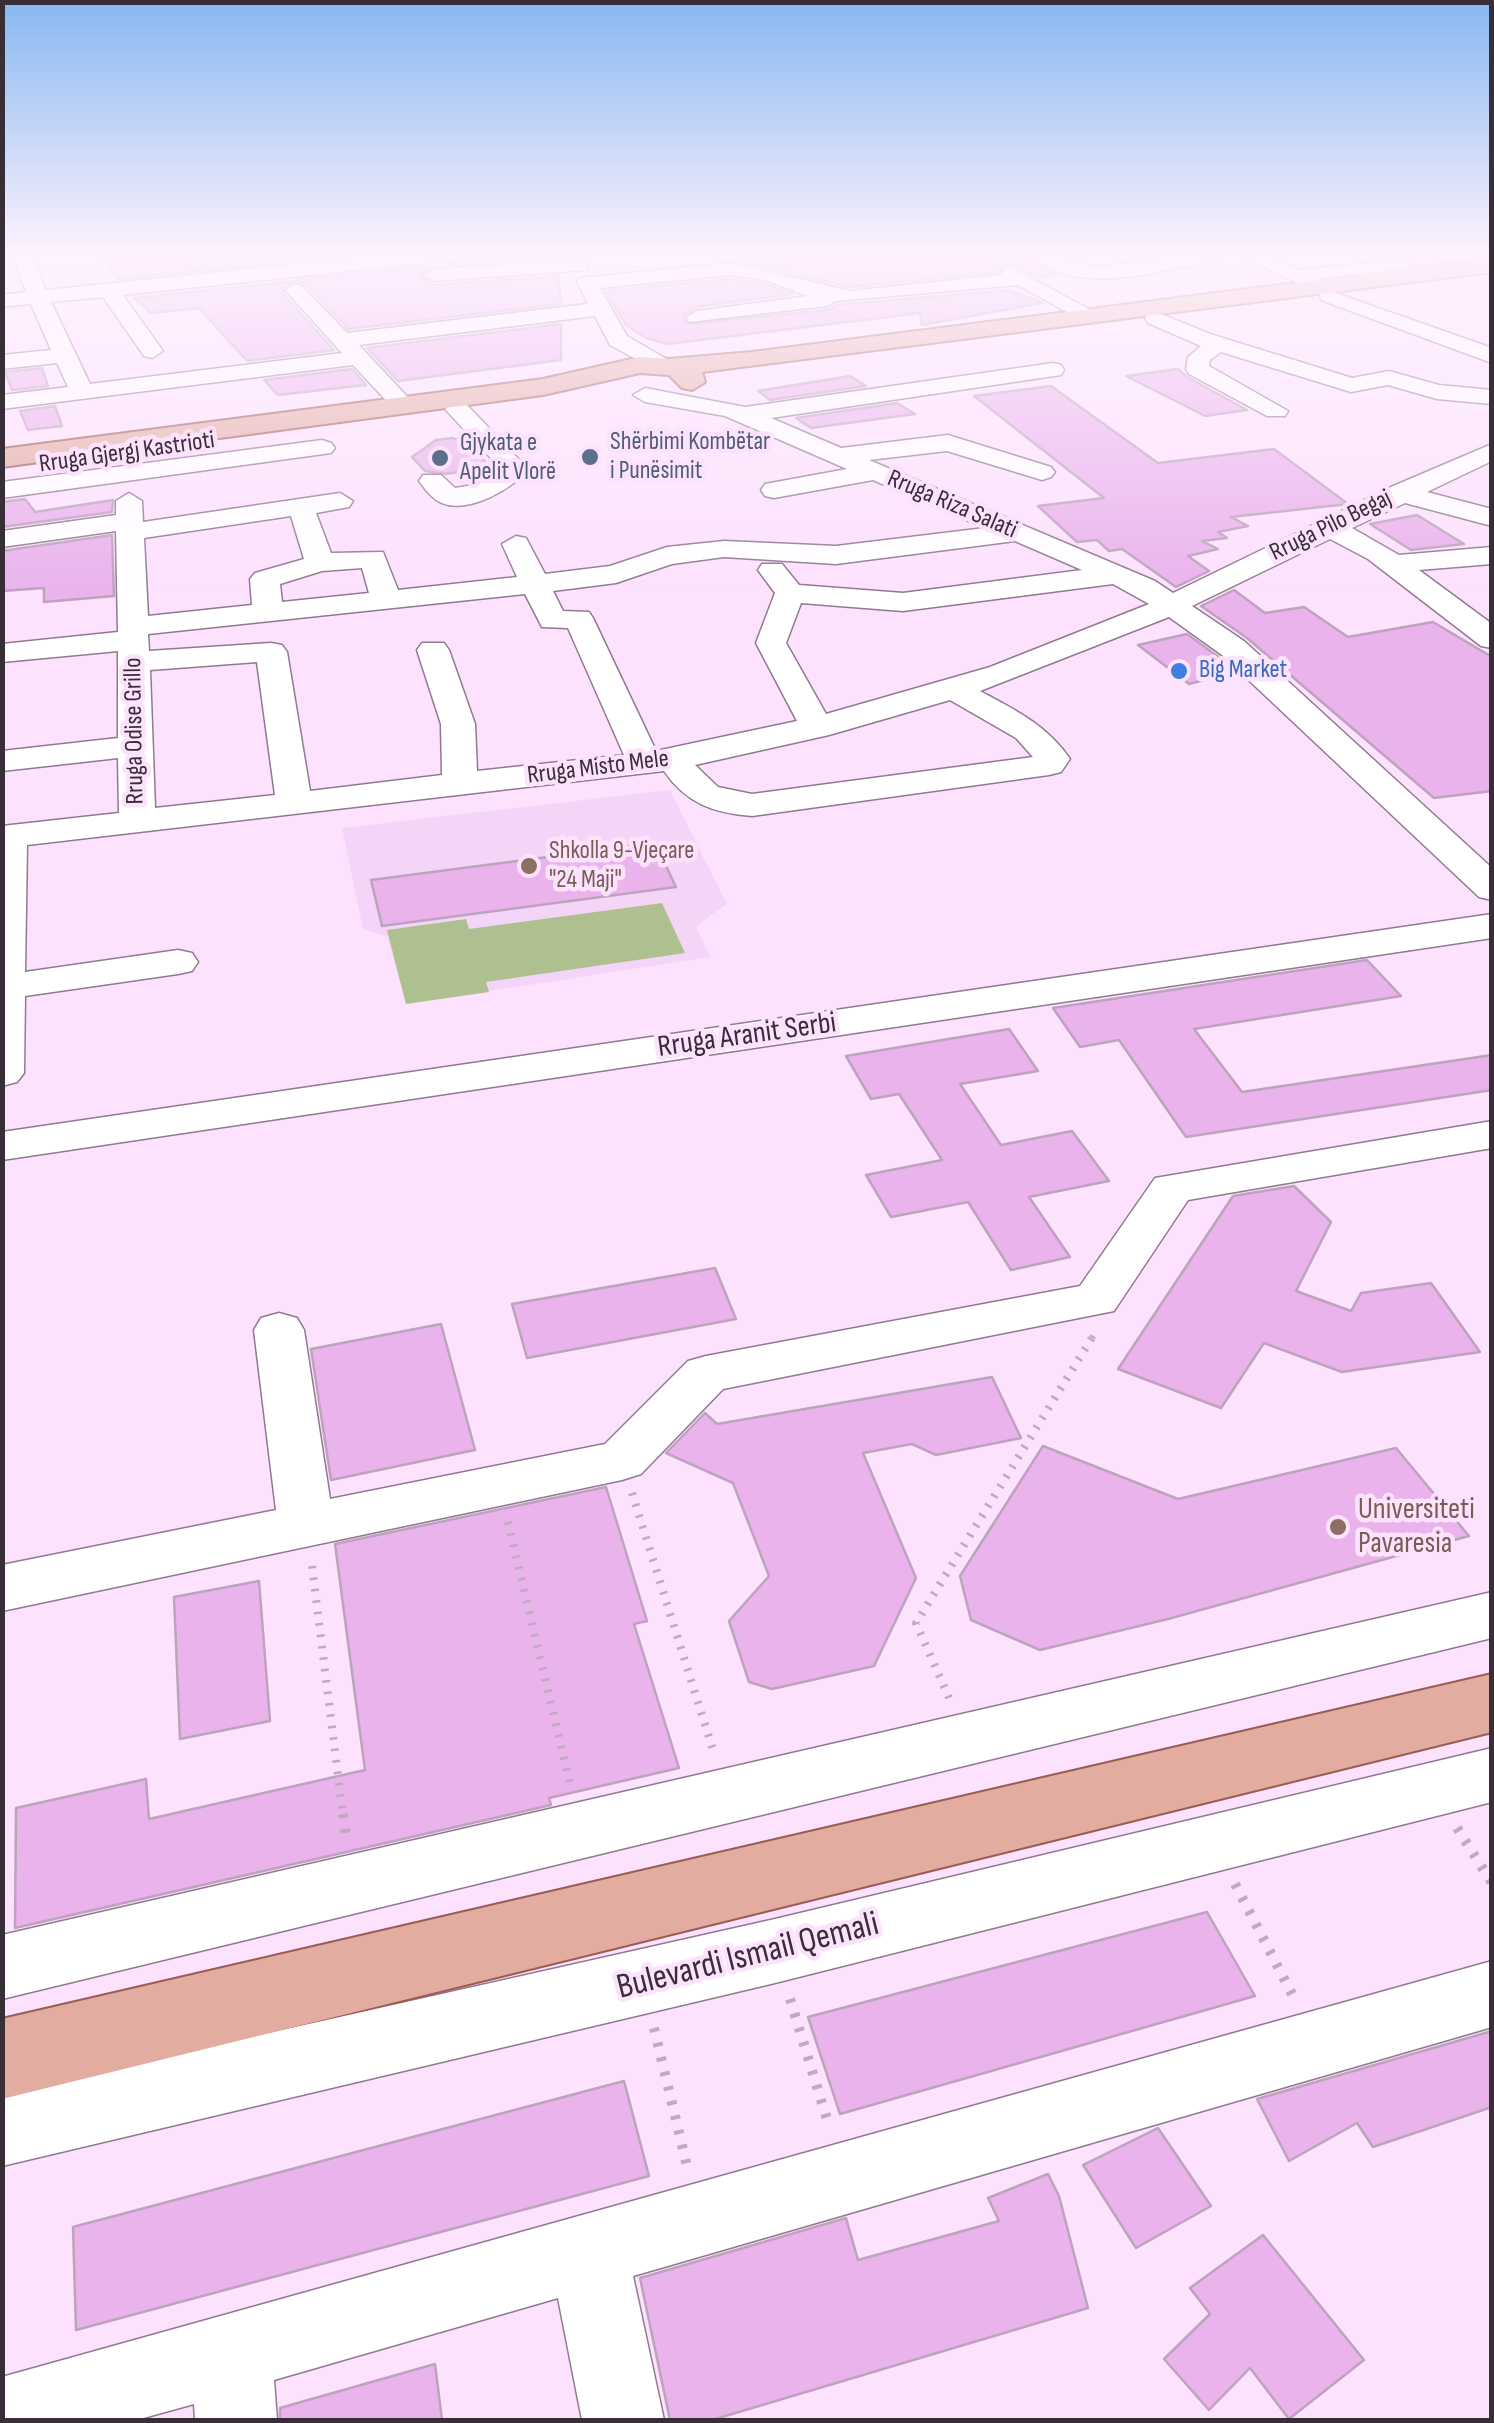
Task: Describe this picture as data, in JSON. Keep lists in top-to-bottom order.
{
  "streets": {
    "main road": ["Rruga Gjergj Kastrioti"],
    "street": [
      "Rruga Riza Salati",
      "Rruga Pilo Begaj",
      "Rruga Odise Grillo",
      "Rruga Misto Mele",
      "Rruga Aranit Serbi",
      "Bulevardi Ismail Qemali"
    ]
  },
  "crossings": [
    ["Rruga Riza Salati", "Rruga Pilo Begaj"],
    ["Rruga Riza Salati", "Rruga Misto Mele"],
    ["Rruga Pilo Begaj", "Rruga Misto Mele"],
    ["Rruga Odise Grillo", "Rruga Misto Mele"]
  ],
  "places": [
    "Shërbimi Kombëtar i Punësimit",
    "Gjykata e Apelit Vlorë",
    "Big Market",
    "Shkolla 9-Vjeçare \"24 Maji\"",
    "Universiteti Pavaresia"
  ]
}
